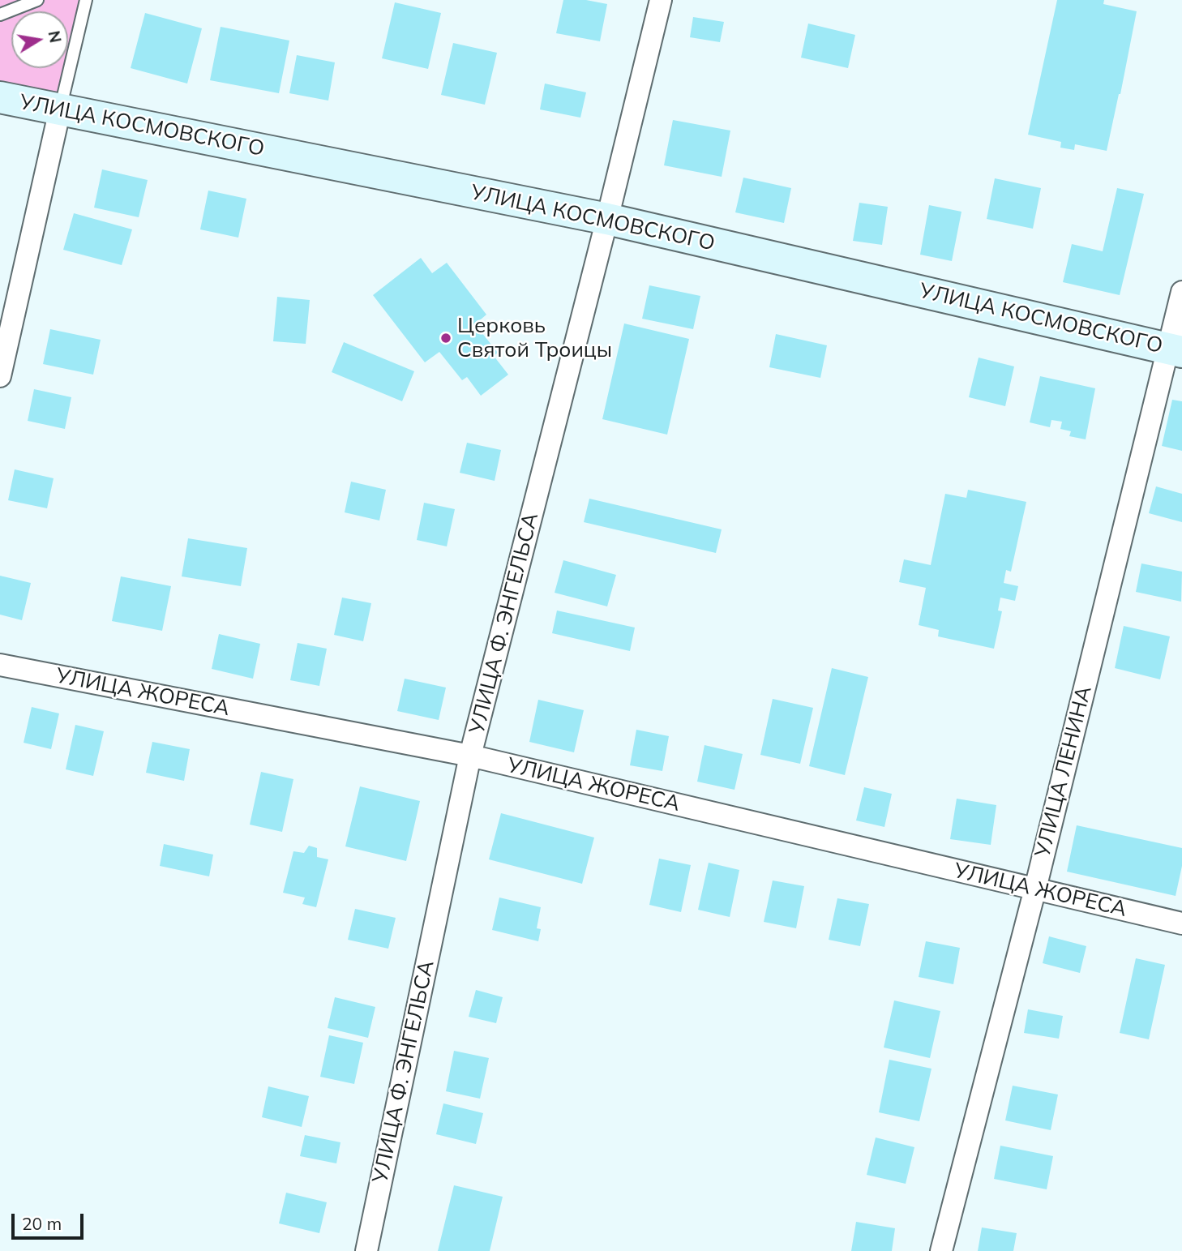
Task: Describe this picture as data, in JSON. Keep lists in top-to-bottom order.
{
  "streets": {
    "main road": ["УЛИЦА КОСМОВСКОГО"],
    "street": ["УЛИЦА Ф. ЭНГЕЛЬСА", "УЛИЦА ЖОРЕСА", "УЛИЦА ЛЕНИНА"]
  },
  "crossings": [
    ["УЛИЦА КОСМОВСКОГО", "УЛИЦА Ф. ЭНГЕЛЬСА"],
    ["УЛИЦА КОСМОВСКОГО", "УЛИЦА ЛЕНИНА"],
    ["УЛИЦА Ф. ЭНГЕЛЬСА", "УЛИЦА ЖОРЕСА"],
    ["УЛИЦА ЖОРЕСА", "УЛИЦА ЛЕНИНА"]
  ],
  "places": ["Церковь Святой Троицы"],
  "scale_bar": "20 m",
  "north": "right"
}
